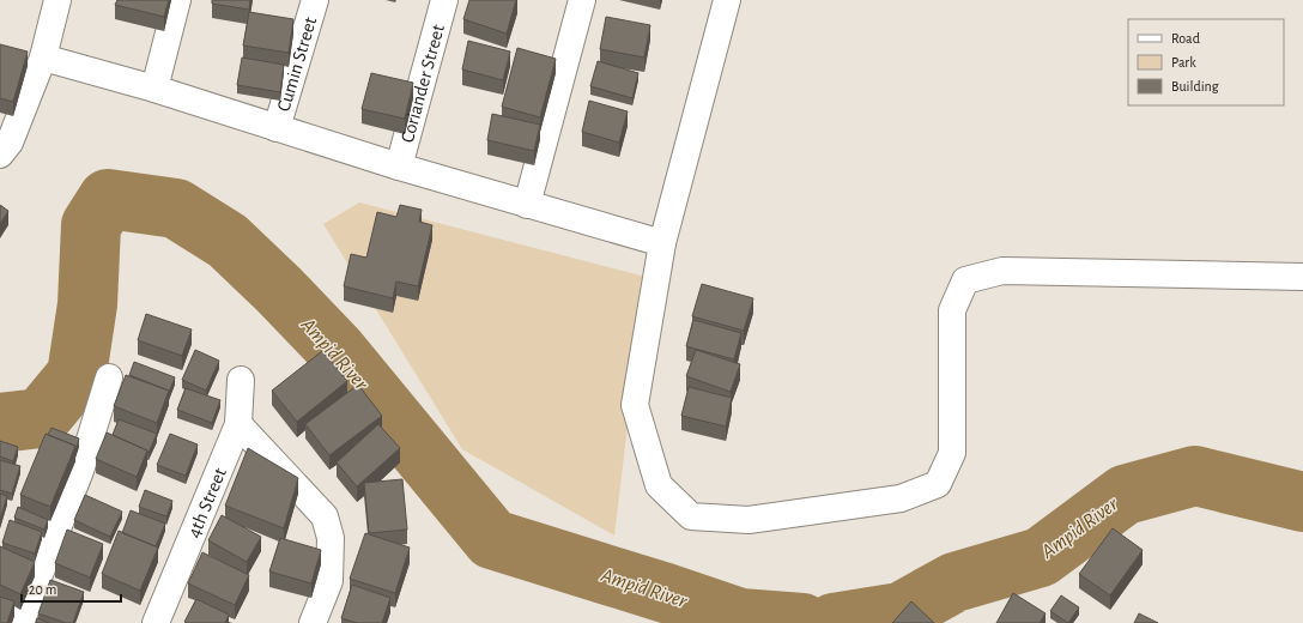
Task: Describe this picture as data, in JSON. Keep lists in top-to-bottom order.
{
  "streets": {
    "street": ["Cumin Street", "Coriander Street", "4th Street"]
  },
  "water": ["Ampid River"],
  "legend": ["Road", "Park", "Building"],
  "scale_bar": "20 m"
}
